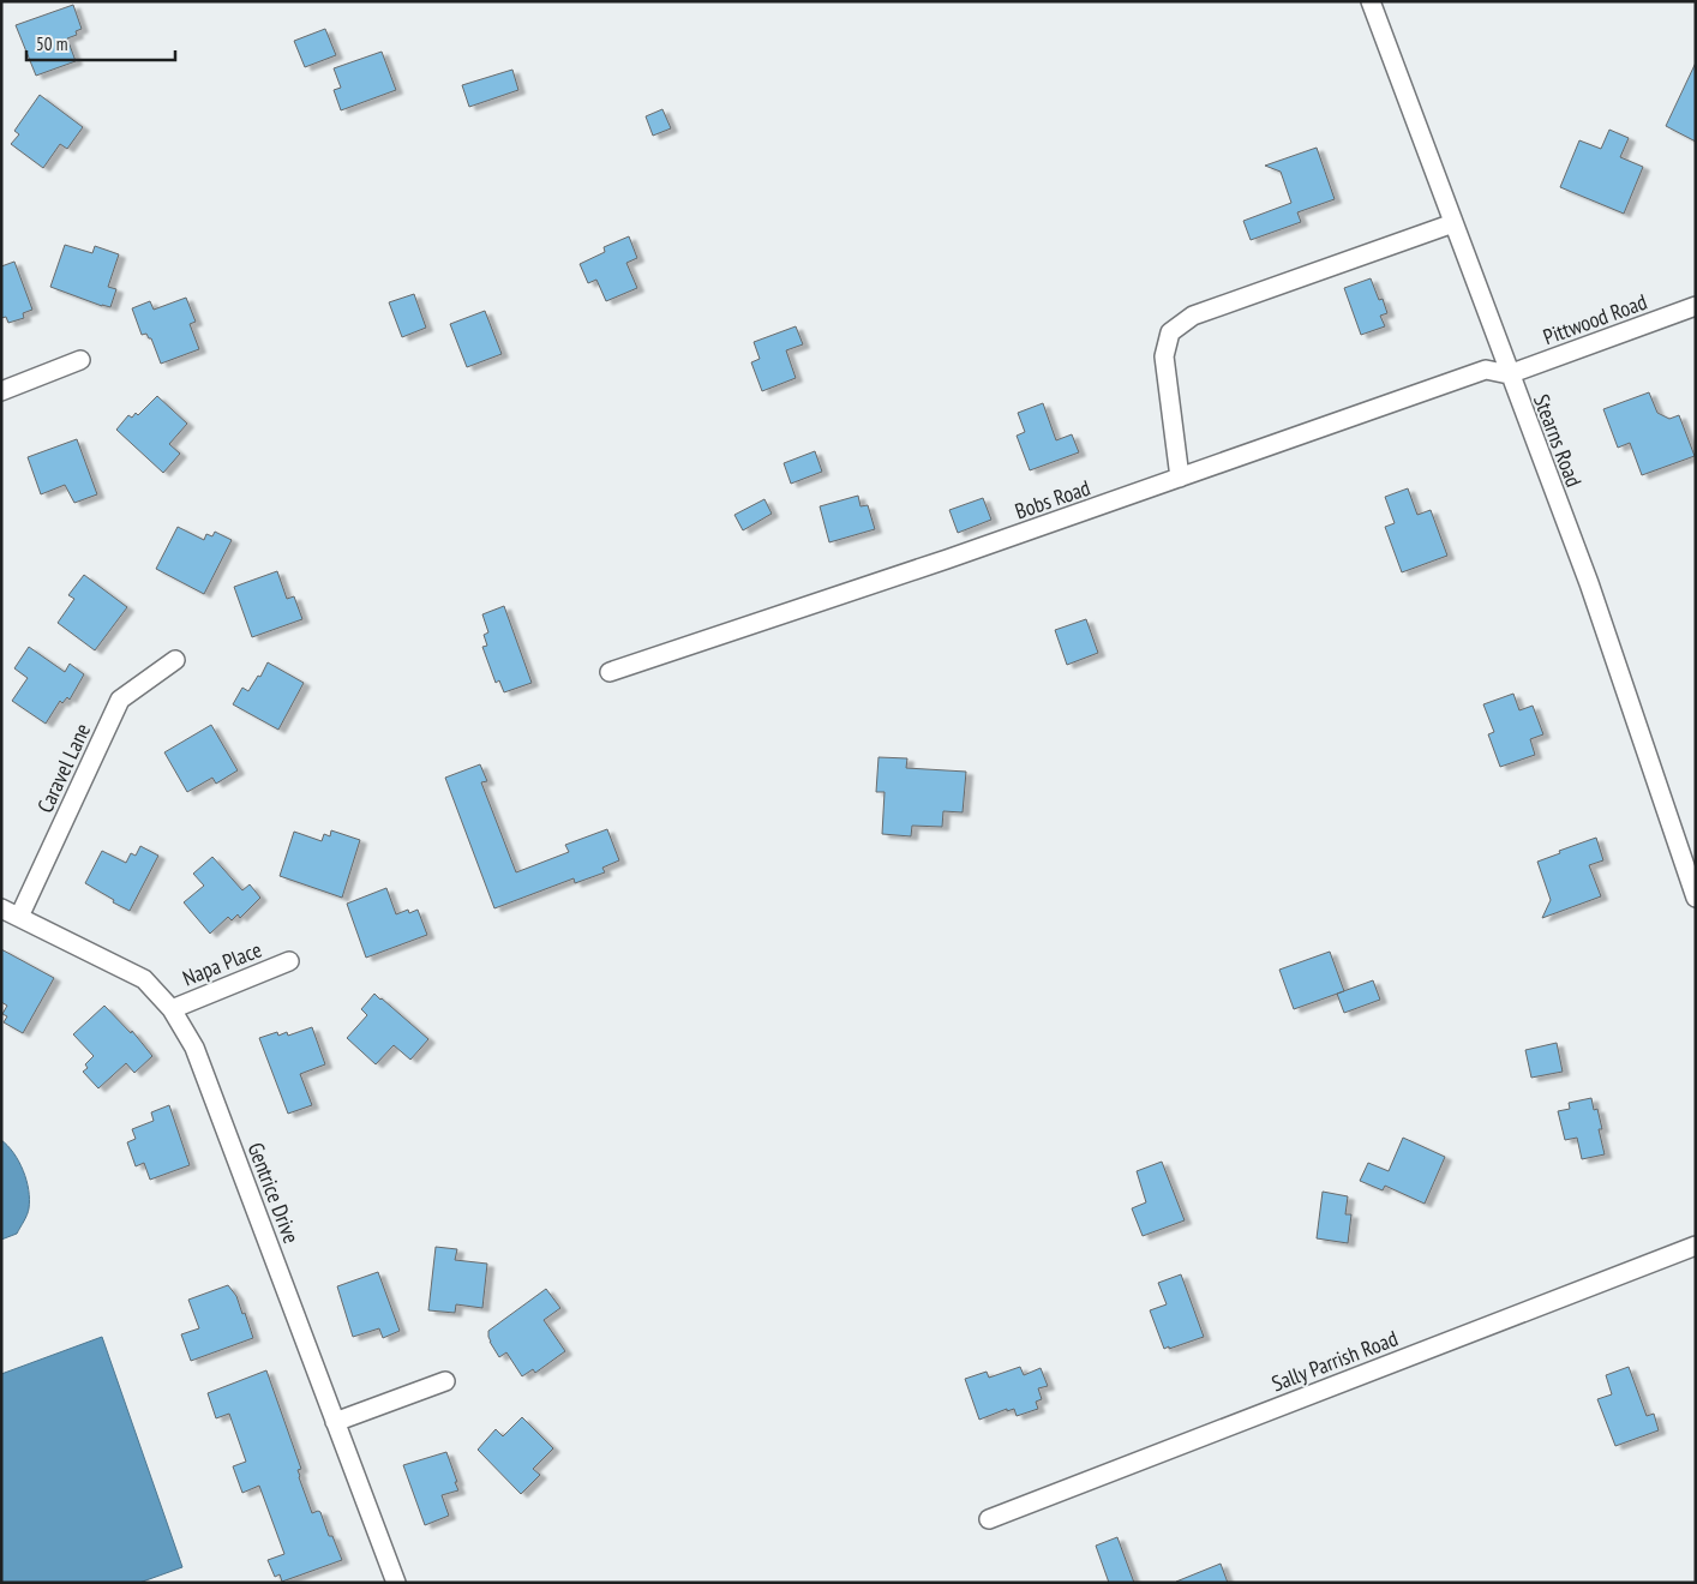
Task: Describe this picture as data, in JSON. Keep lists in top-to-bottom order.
{
  "streets": {
    "street": [
      "Pittwood Road",
      "Stearns Road",
      "Bobs Road",
      "Caravel Lane",
      "Napa Place",
      "Gentrice Drive",
      "Sally Parrish Road"
    ]
  },
  "crossings": [
    ["Pittwood Road", "Stearns Road"],
    ["Pittwood Road", "Bobs Road"],
    ["Stearns Road", "Bobs Road"],
    ["Caravel Lane", "Gentrice Drive"],
    ["Napa Place", "Gentrice Drive"]
  ],
  "scale_bar": "50 m"
}
